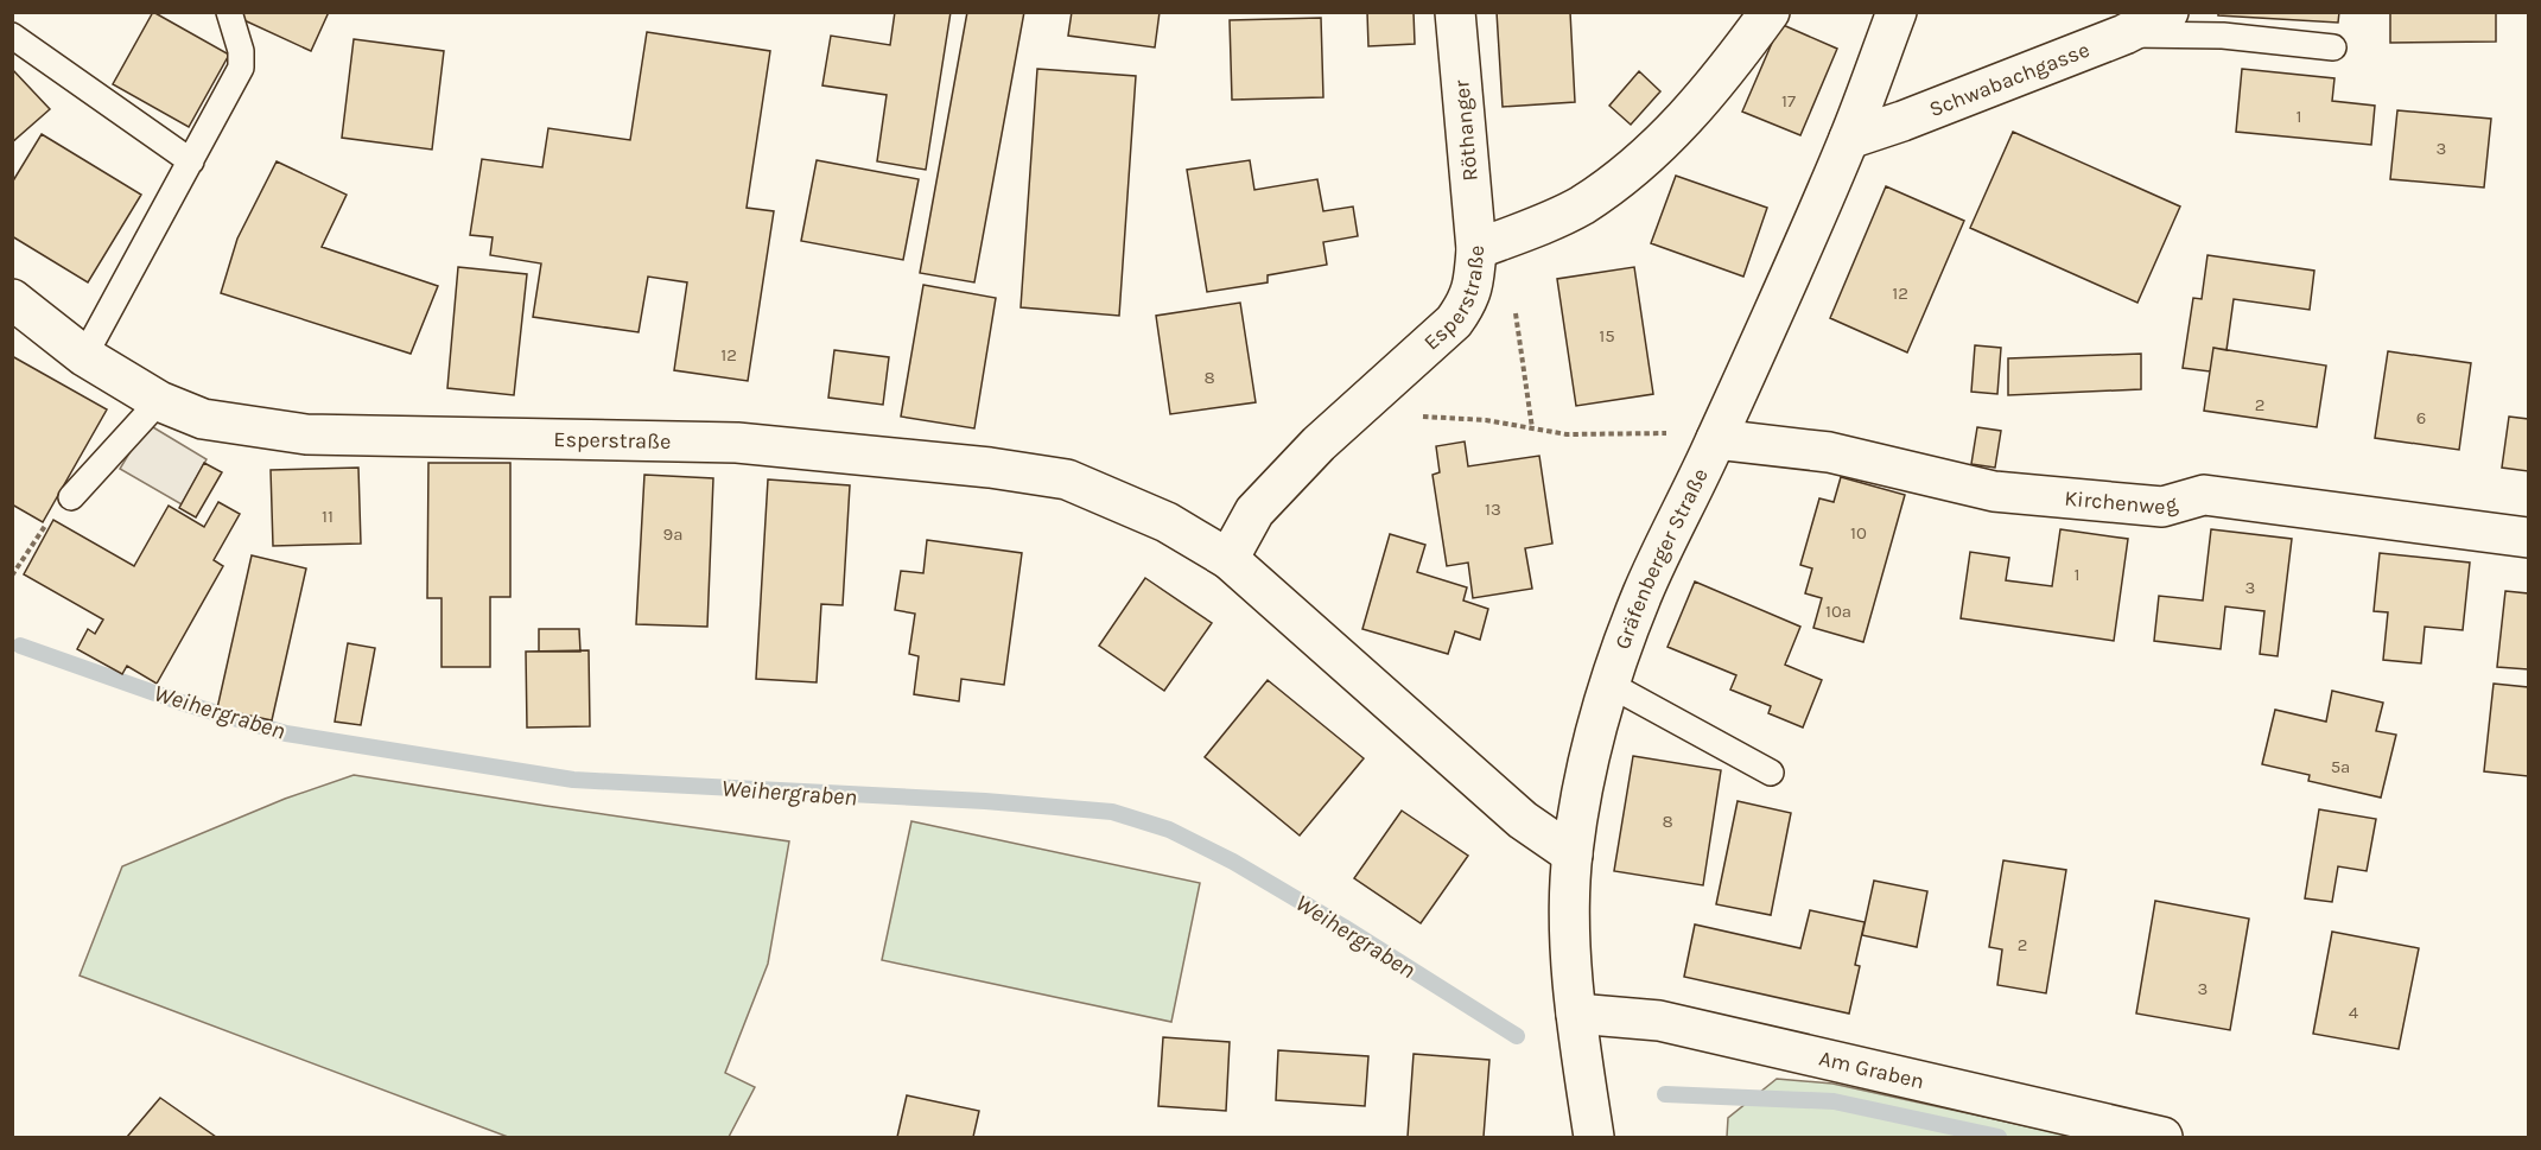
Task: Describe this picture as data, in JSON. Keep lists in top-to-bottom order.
{
  "streets": {
    "street": [
      "Schwabachgasse",
      "Röthanger",
      "Esperstraße",
      "Kirchenweg",
      "Gräfenberger Straße",
      "Am Graben"
    ]
  },
  "crossings": [
    ["Schwabachgasse", "Gräfenberger Straße"],
    ["Röthanger", "Esperstraße"],
    ["Esperstraße", "Gräfenberger Straße"],
    ["Kirchenweg", "Gräfenberger Straße"],
    ["Gräfenberger Straße", "Am Graben"]
  ],
  "water": ["Weihergraben"],
  "house_numbers": [
    "17",
    "1",
    "3",
    "12",
    "15",
    "12",
    "8",
    "2",
    "6",
    "13",
    "11",
    "10",
    "9a",
    "1",
    "3",
    "10a",
    "5a",
    "8",
    "2",
    "3",
    "4"
  ]
}
